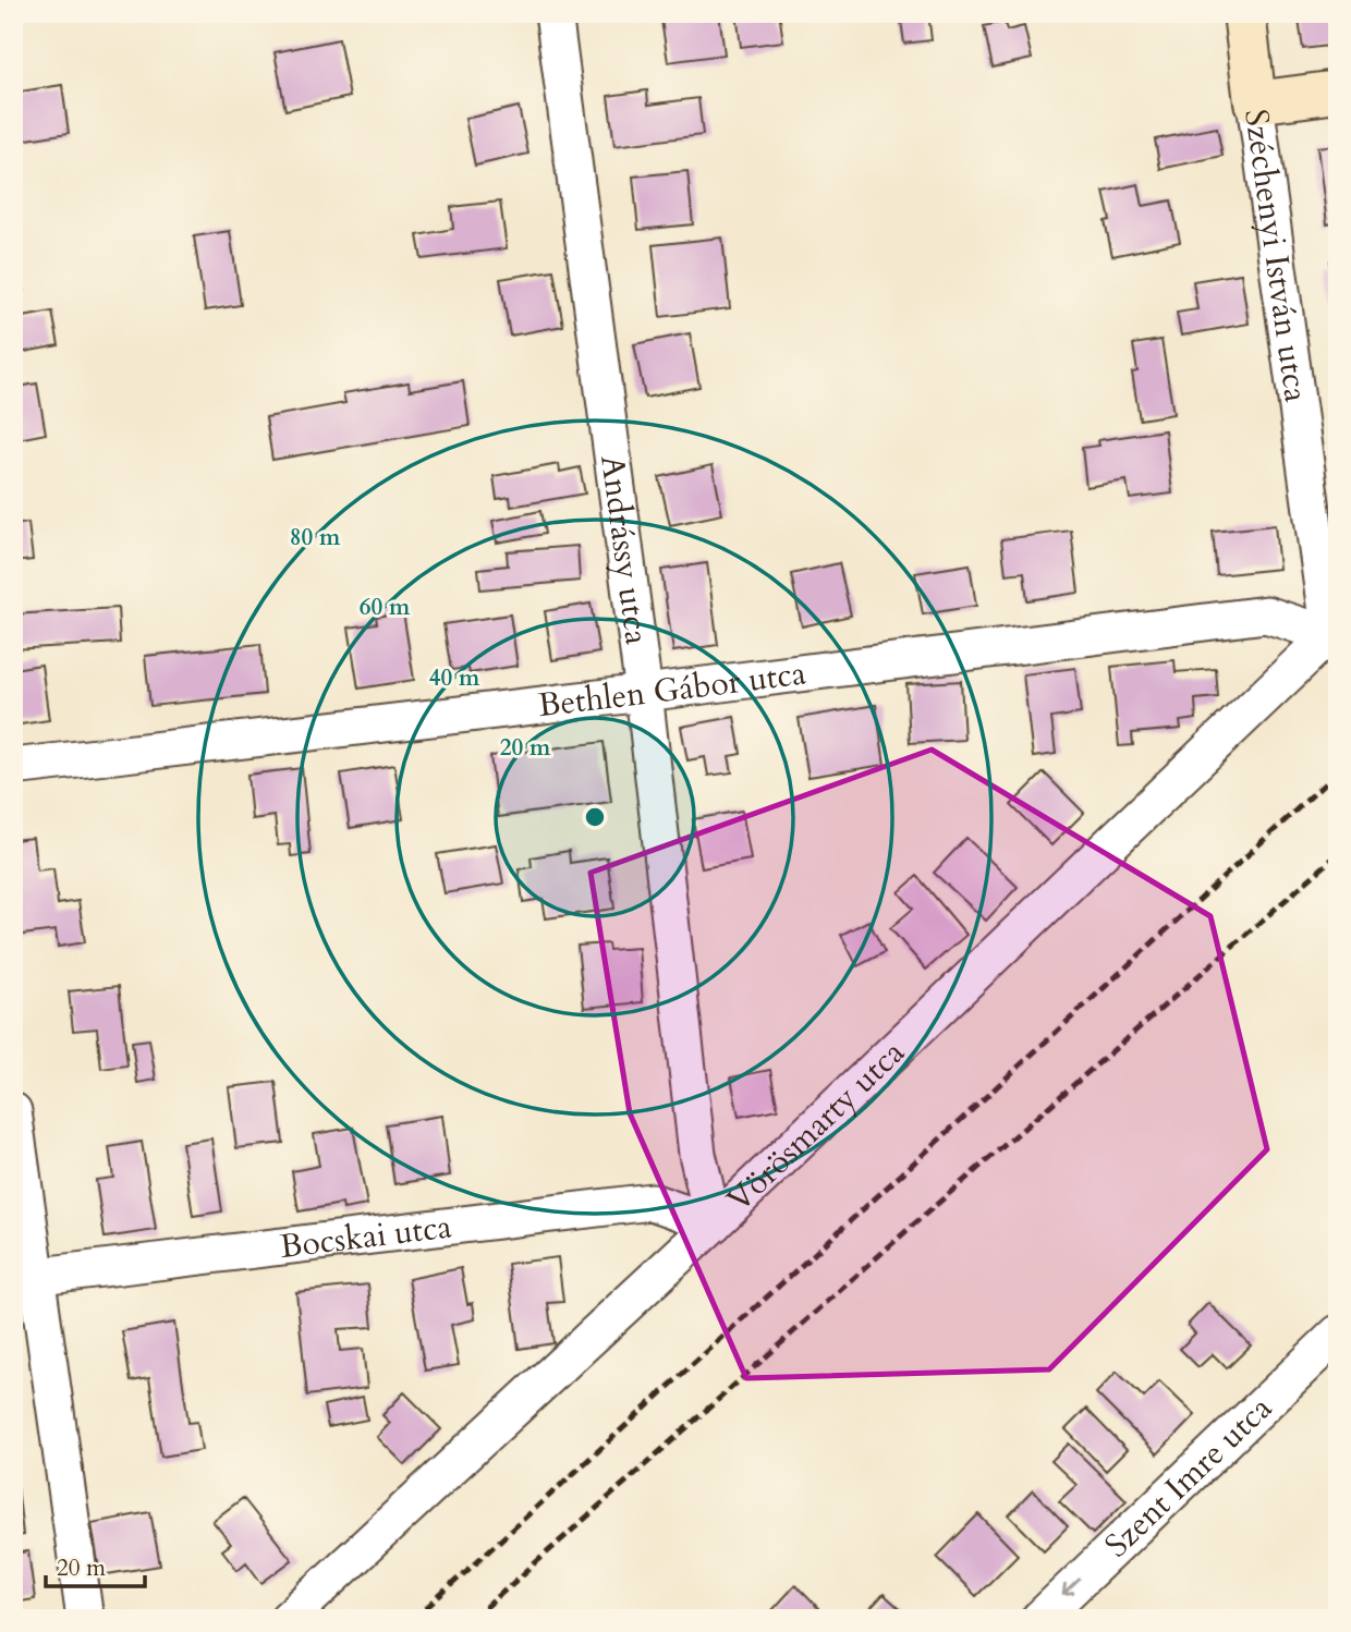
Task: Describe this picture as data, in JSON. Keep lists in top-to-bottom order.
{
  "streets": {
    "street": [
      "Széchenyi István utca",
      "Andrássy utca",
      "Bethlen Gábor utca",
      "Vörösmarty utca",
      "Bocskai utca",
      "Szent Imre utca"
    ]
  },
  "crossings": [
    ["Széchenyi István utca", "Bethlen Gábor utca"],
    ["Széchenyi István utca", "Vörösmarty utca"],
    ["Andrássy utca", "Bethlen Gábor utca"],
    ["Andrássy utca", "Vörösmarty utca"],
    ["Andrássy utca", "Bocskai utca"],
    ["Bethlen Gábor utca", "Vörösmarty utca"],
    ["Vörösmarty utca", "Bocskai utca"]
  ],
  "one_way": ["Szent Imre utca"],
  "scale_bar": "20 m",
  "rings": [
    "80 m",
    "60 m",
    "40 m",
    "20 m"
  ]
}
